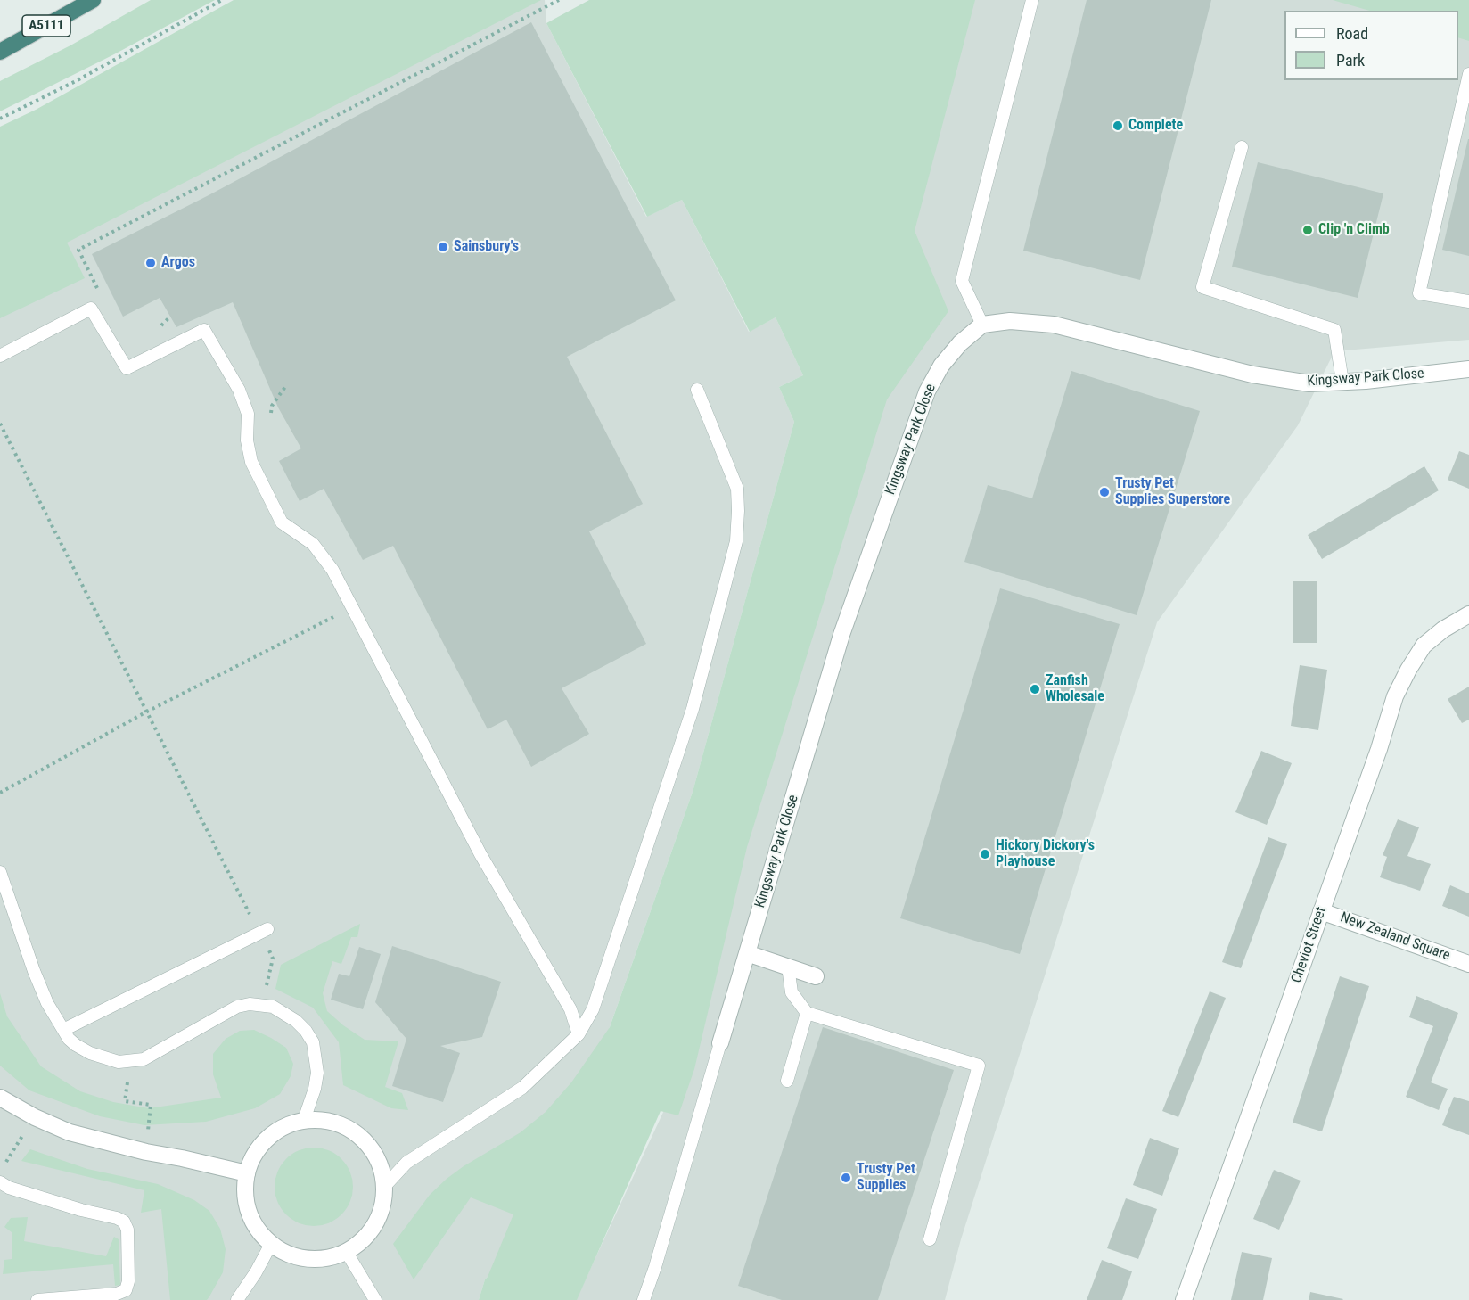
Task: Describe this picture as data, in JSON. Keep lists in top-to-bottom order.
{
  "streets": {
    "highway": ["A5111"],
    "street": ["Kingsway Park Close", "New Zealand Square", "Cheviot Street"]
  },
  "crossings": [
    ["New Zealand Square", "Cheviot Street"]
  ],
  "places": [
    "Complete",
    "Clip 'n Climb",
    "Sainsbury's",
    "Argos",
    "Trusty Pet Supplies Superstore",
    "Zanfish Wholesale",
    "Hickory Dickory's Playhouse",
    "Trusty Pet Supplies"
  ],
  "legend": ["Road", "Park"]
}
